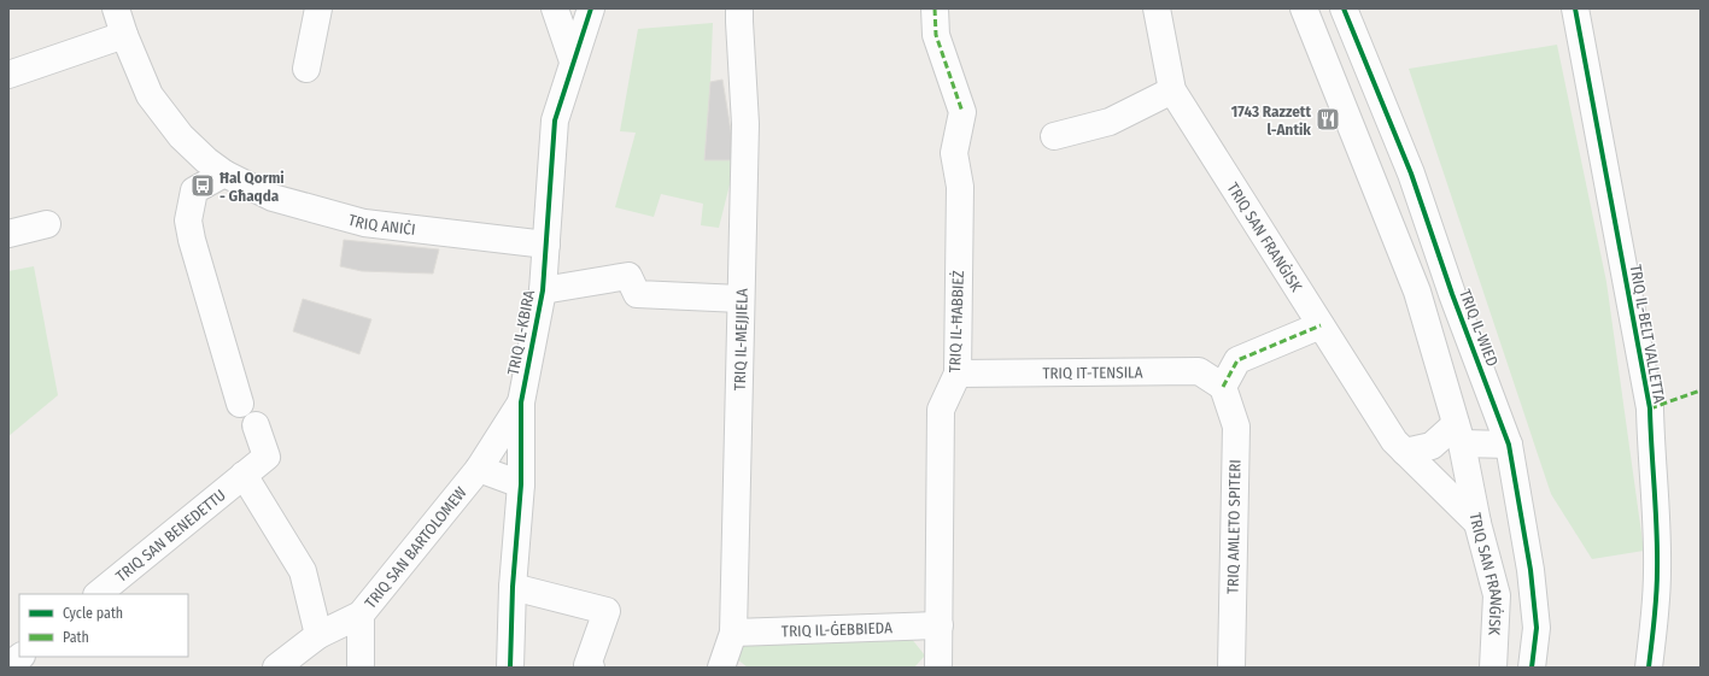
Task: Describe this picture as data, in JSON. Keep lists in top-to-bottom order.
{
  "streets": {
    "street": [
      "TRIQ ANIĊI",
      "TRIQ SAN FRANĠISK",
      "TRIQ IL-ĦABBIEŻ",
      "TRIQ IL-WIED",
      "TRIQ IL-KBIRA",
      "TRIQ IL-BELT VALLETTA",
      "TRIQ IL-MEJJIELA",
      "TRIQ IT-TENSILA",
      "TRIQ AMLETO SPITERI",
      "TRIQ SAN BENEDETTU",
      "TRIQ SAN BARTOLOMEW",
      "TRIQ IL-ĠEBBIEDA"
    ]
  },
  "crossings": [
    ["TRIQ ANIĊI", "TRIQ IL-KBIRA"],
    ["TRIQ IL-ĦABBIEŻ", "TRIQ IT-TENSILA"],
    ["TRIQ IL-ĦABBIEŻ", "TRIQ IL-ĠEBBIEDA"],
    ["TRIQ IL-KBIRA", "TRIQ SAN BARTOLOMEW"],
    ["TRIQ IL-MEJJIELA", "TRIQ IL-ĠEBBIEDA"],
    ["TRIQ IT-TENSILA", "TRIQ AMLETO SPITERI"]
  ],
  "places": {
    "restaurant": ["1743 Razzett l-Antik"],
    "bus stop": ["Ħal Qormi - Għaqda"]
  },
  "legend": ["Cycle path", "Path"]
}
